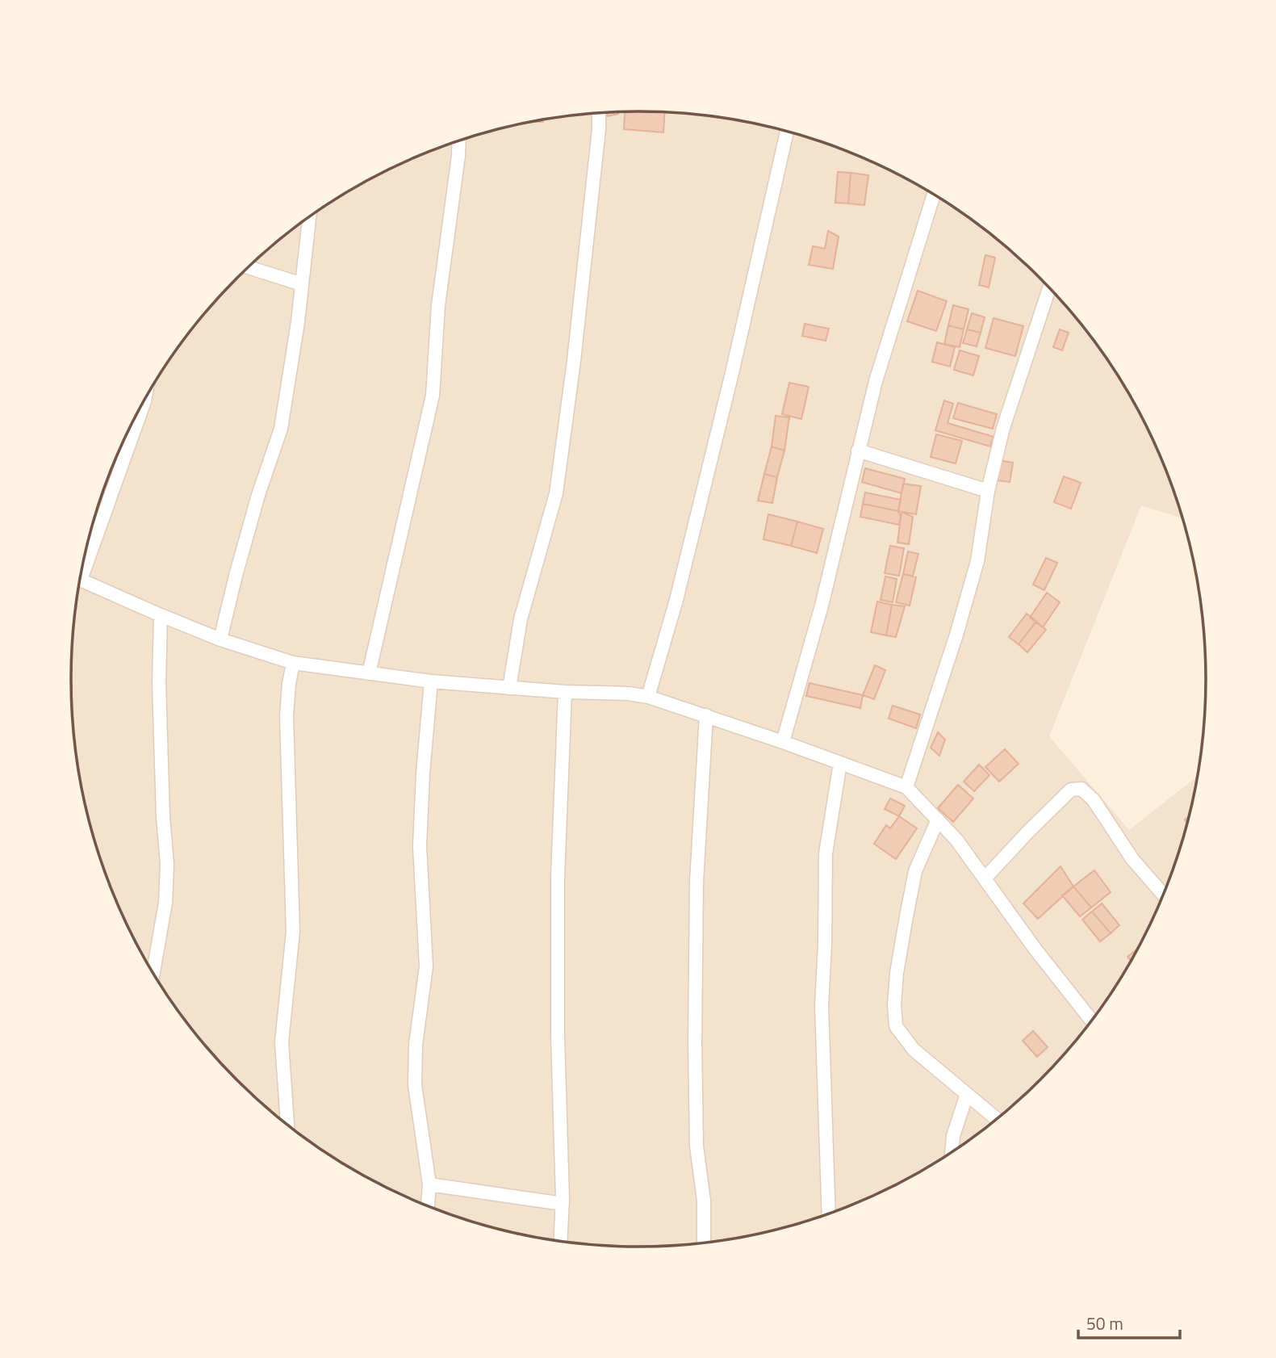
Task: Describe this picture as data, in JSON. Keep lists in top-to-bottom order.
{
  "scale_bar": "50 m"
}
